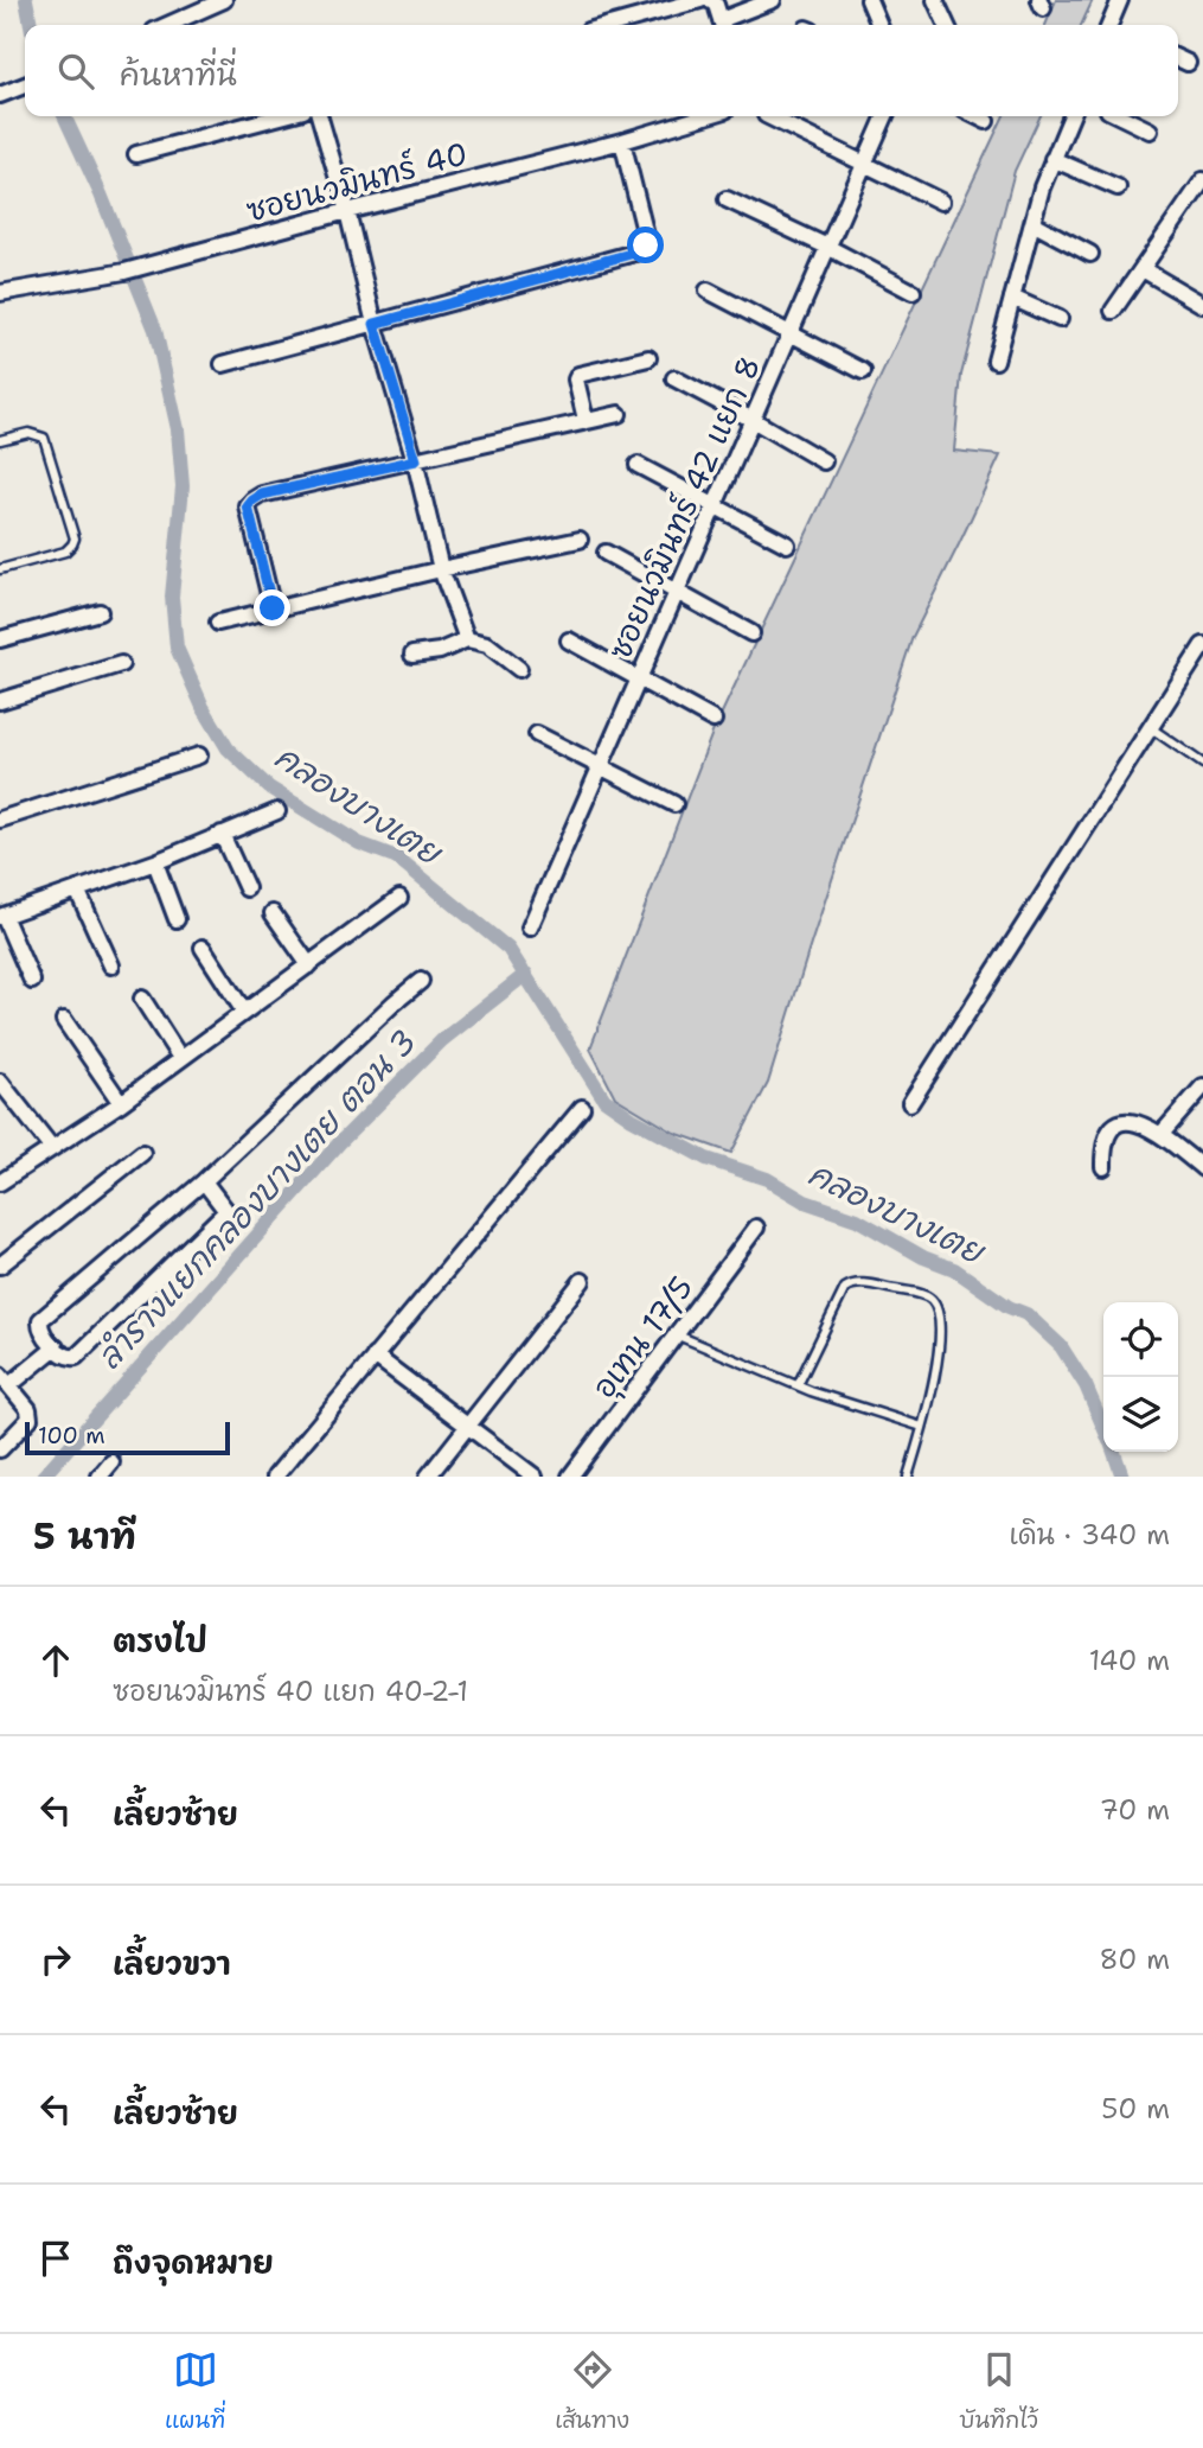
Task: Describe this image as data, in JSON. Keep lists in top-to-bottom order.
{
  "streets": {
    "street": ["ซอยนวมินทร์ 40", "ซอยนวมินทร์ 42 แยก 8", "อุเทน 17/5"]
  },
  "water": ["คลองบางเตย", "ลำรางแยกคลองบางเตย ตอน 3"],
  "scale_bar": "100 m",
  "page": {
    "search": "ค้นหาที่นี่",
    "scale": "100 m",
    "heading": ["5 นาที", "เดิน · 340 m"],
    "list": [
      ["ตรงไป", "ซอยนวมินทร์ 40 แยก 40-2-1", "140 m"],
      ["เลี้ยวซ้าย", "70 m"],
      ["เลี้ยวขวา", "80 m"],
      ["เลี้ยวซ้าย", "50 m"],
      "ถึงจุดหมาย"
    ],
    "nav": ["แผนที่", "เส้นทาง", "บันทึกไว้"]
  }
}
